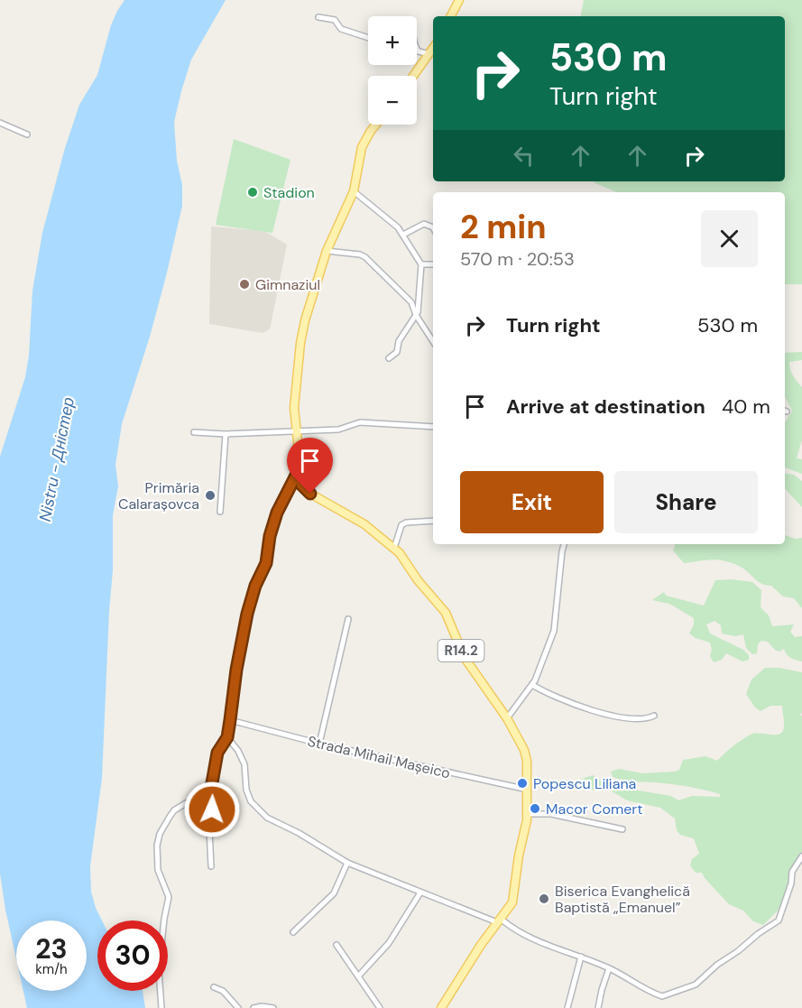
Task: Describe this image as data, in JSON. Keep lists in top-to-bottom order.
{
  "streets": {
    "main road": ["R14.2"],
    "street": ["Strada Mihail Mașeico"]
  },
  "crossings": [
    ["R14.2", "Strada Mihail Mașeico"]
  ],
  "water": ["Nistru - Дністер"],
  "places": [
    "Stadion",
    "Gimnaziul",
    "Primăria Calarașovca",
    "Popescu Liliana",
    "Macor Comert",
    "Biserica Evanghelică Baptistă „Emanuel”"
  ],
  "page": {
    "map_buttons": ["+", "−"],
    "turn": ["530 m", "Turn right"],
    "heading": ["2 min", "570 m · 20:53"],
    "list": [
      {
        "name": "Turn right",
        "value": "530 m"
      },
      {
        "name": "Arrive at destination",
        "value": "40 m"
      }
    ],
    "buttons": ["Exit", "Share"],
    "speed": "23 km/h",
    "limit": "30"
  }
}
